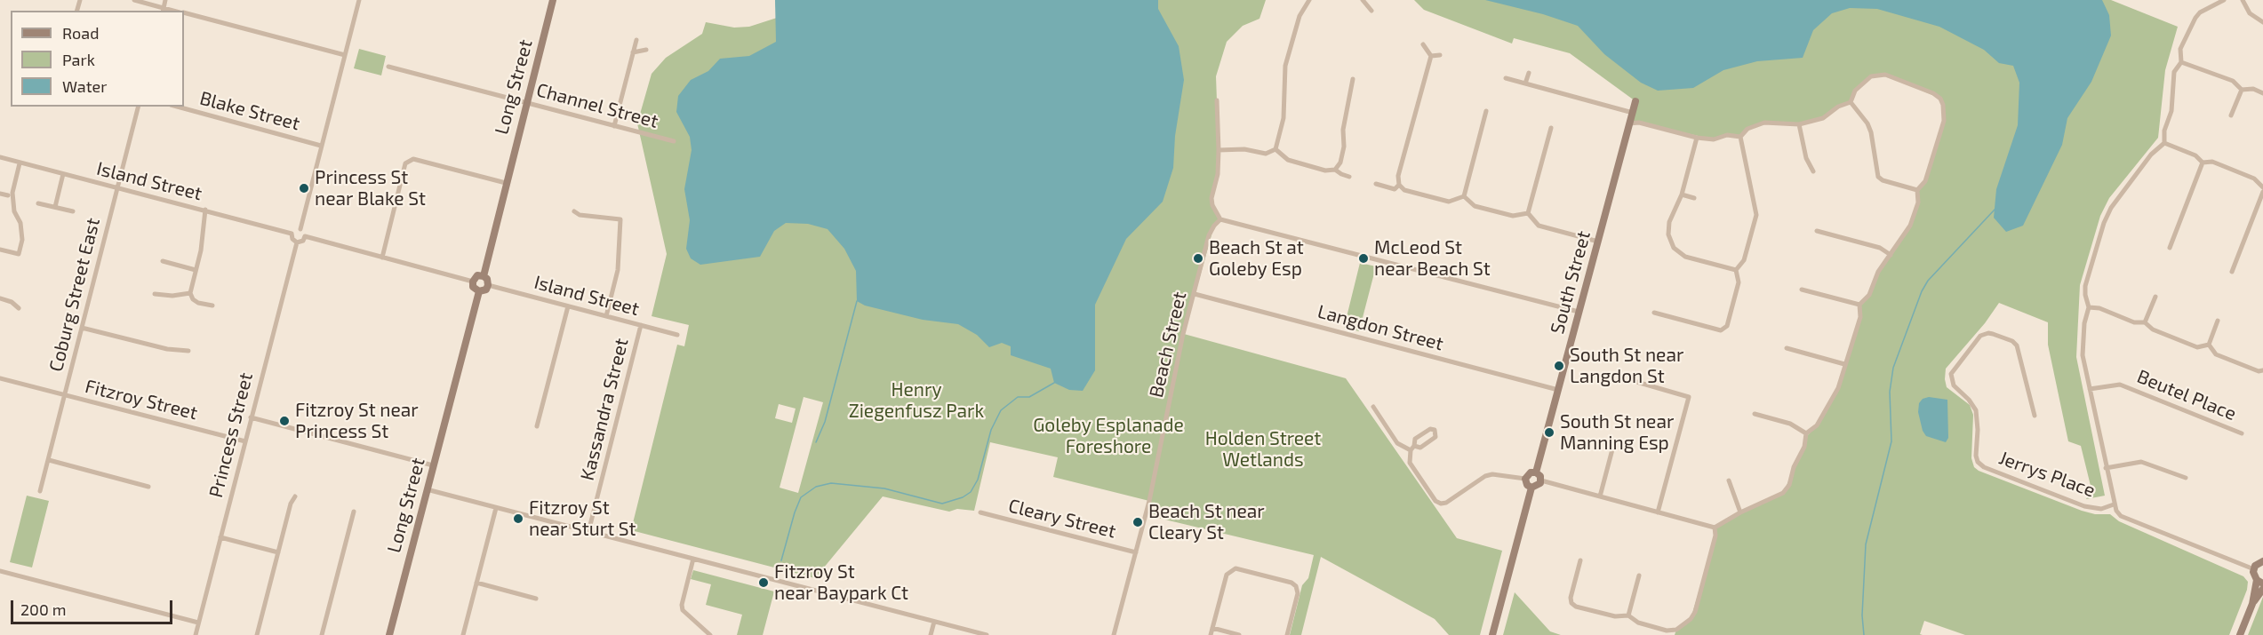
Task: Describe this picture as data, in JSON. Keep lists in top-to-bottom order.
{
  "streets": {
    "street": [
      "Long Street",
      "Channel Street",
      "Blake Street",
      "Island Street",
      "South Street",
      "Coburg Street East",
      "Langdon Street",
      "Beach Street",
      "Beutel Place",
      "Fitzroy Street",
      "Kassandra Street",
      "Princess Street",
      "Jerrys Place",
      "Cleary Street"
    ]
  },
  "crossings": [
    ["Long Street", "Channel Street"],
    ["Long Street", "Island Street"],
    ["Island Street", "Coburg Street East"],
    ["Island Street", "Kassandra Street"],
    ["Island Street", "Princess Street"],
    ["South Street", "Langdon Street"],
    ["Coburg Street East", "Fitzroy Street"],
    ["Langdon Street", "Beach Street"],
    ["Beach Street", "Cleary Street"],
    ["Fitzroy Street", "Princess Street"]
  ],
  "parks": ["Henry Ziegenfusz Park", "Goleby Esplanade Foreshore", "Holden Street Wetlands"],
  "places": [
    "Princess St near Blake St",
    "Beach St at Goleby Esp",
    "McLeod St near Beach St",
    "South St near Langdon St",
    "Fitzroy St near Princess St",
    "South St near Manning Esp",
    "Fitzroy St near Sturt St",
    "Beach St near Cleary St",
    "Fitzroy St near Baypark Ct"
  ],
  "legend": ["Road", "Park", "Water"],
  "scale_bar": "200 m"
}
